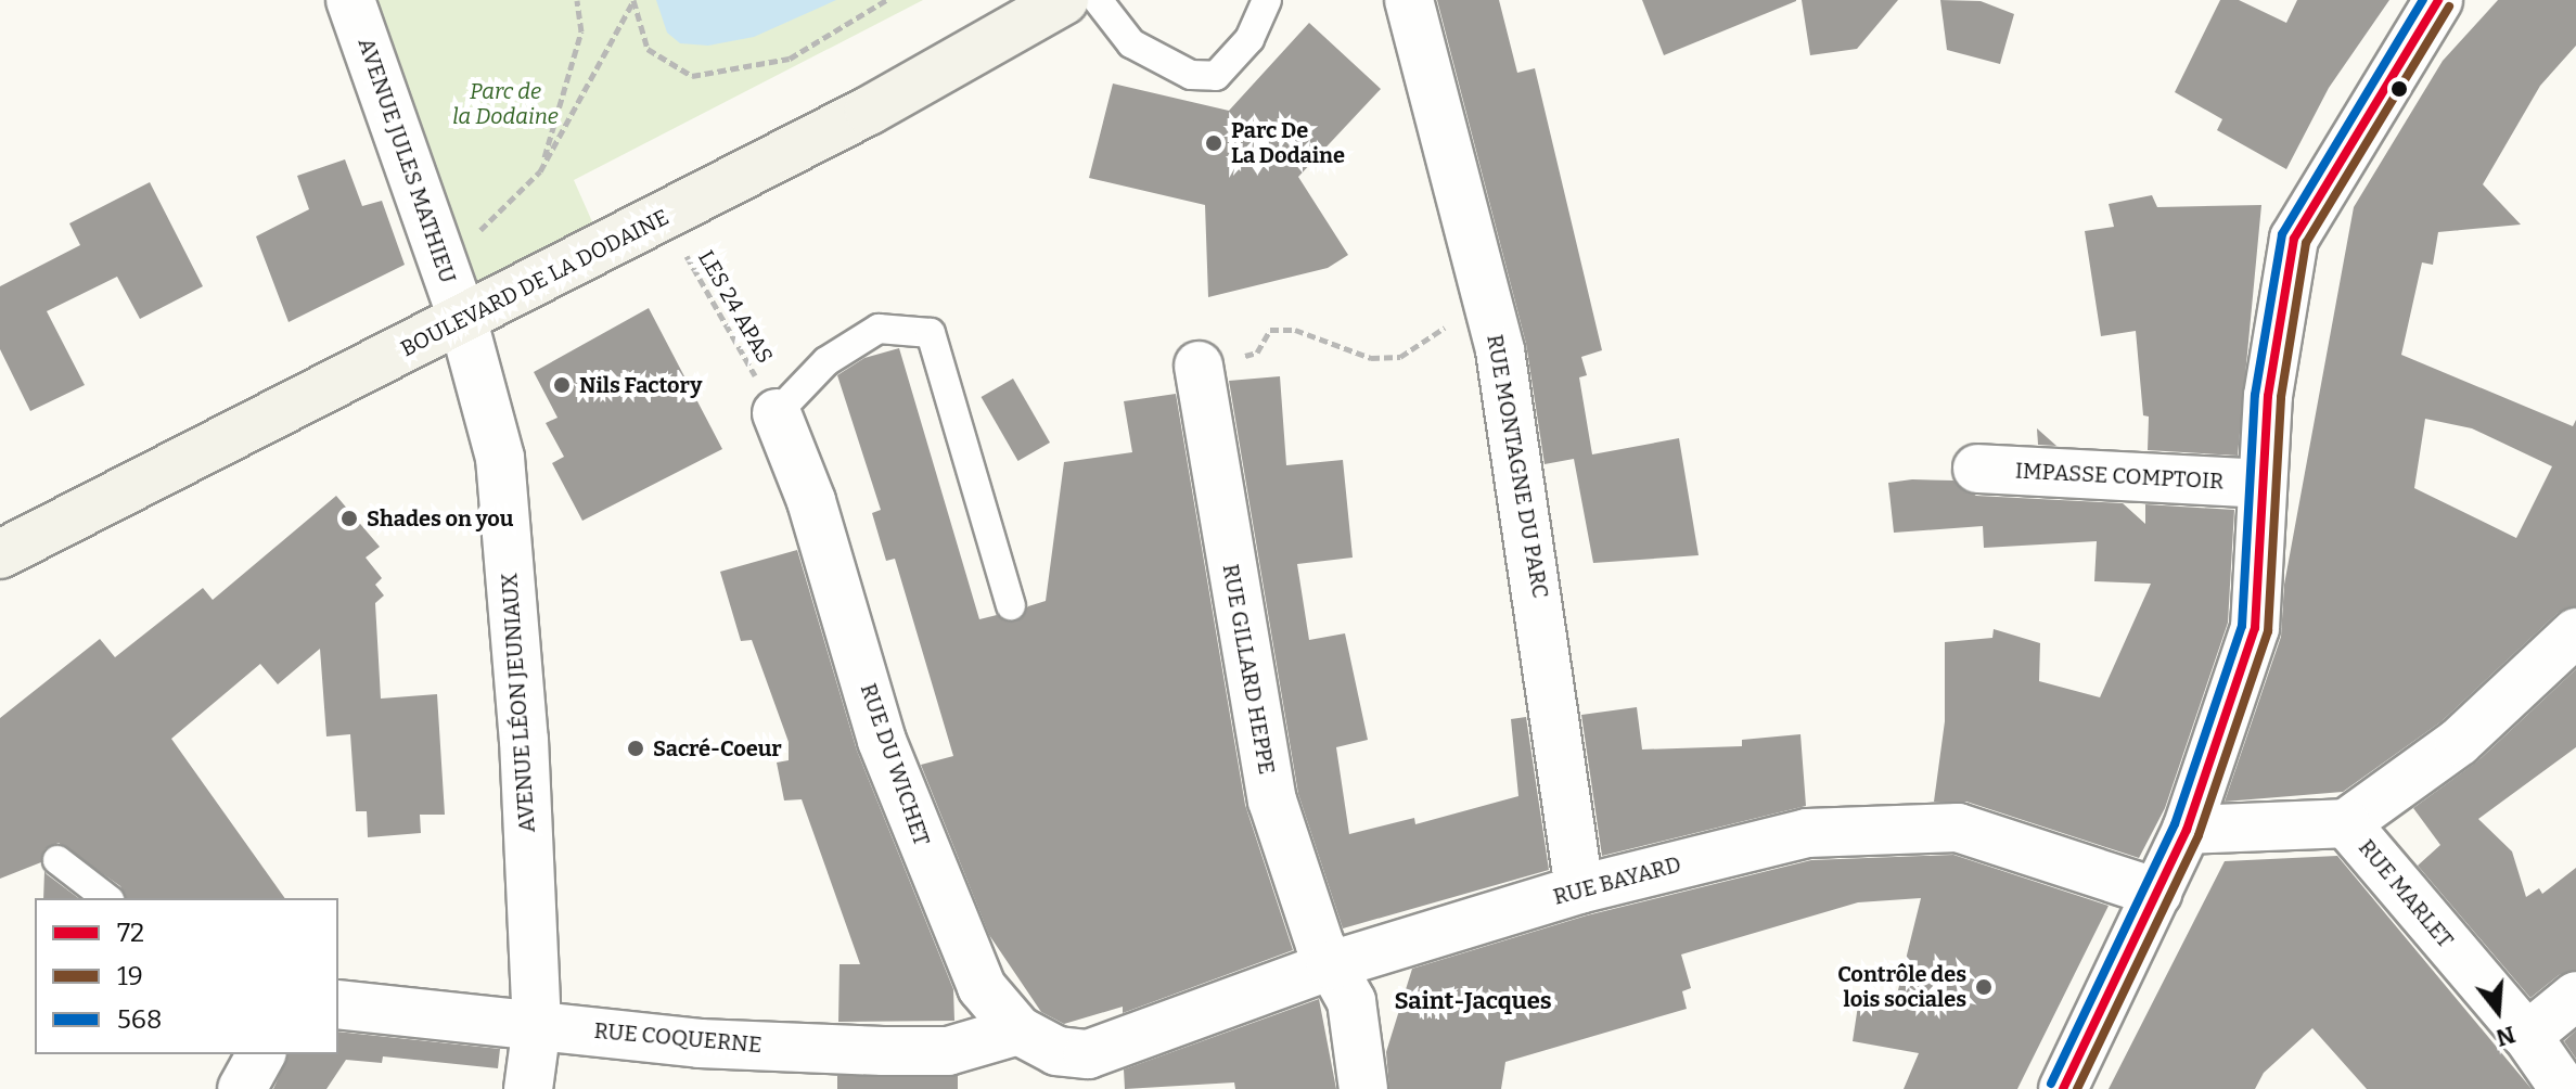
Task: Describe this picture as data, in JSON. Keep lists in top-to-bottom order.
{
  "streets": {
    "main road": ["BOULEVARD DE LA DODAINE"],
    "street": [
      "AVENUE JULES MATHIEU",
      "RUE MONTAGNE DU PARC",
      "IMPASSE COMPTOIR",
      "RUE GILLARD HEPPE",
      "AVENUE LÉON JEUNIAUX",
      "RUE DU WICHET",
      "RUE BAYARD",
      "RUE MARLET",
      "RUE COQUERNE"
    ],
    "path": ["LES 24 APAS"]
  },
  "crossings": [
    ["AVENUE JULES MATHIEU", "BOULEVARD DE LA DODAINE"],
    ["AVENUE JULES MATHIEU", "AVENUE LÉON JEUNIAUX"],
    ["BOULEVARD DE LA DODAINE", "LES 24 APAS"],
    ["BOULEVARD DE LA DODAINE", "AVENUE LÉON JEUNIAUX"],
    ["LES 24 APAS", "RUE DU WICHET"],
    ["RUE MONTAGNE DU PARC", "RUE BAYARD"],
    ["RUE GILLARD HEPPE", "RUE BAYARD"],
    ["AVENUE LÉON JEUNIAUX", "RUE COQUERNE"],
    ["RUE DU WICHET", "RUE BAYARD"],
    ["RUE DU WICHET", "RUE COQUERNE"]
  ],
  "districts": ["Saint-Jacques"],
  "parks": ["Parc de la Dodaine"],
  "places": [
    "Parc De La Dodaine",
    "Nils Factory",
    "Shades on you",
    "Sacré-Coeur",
    "Contrôle des lois sociales"
  ],
  "lines": ["transit line 72", "transit line 568", "transit line 19"],
  "legend": ["72", "19", "568"],
  "north": "bottom"
}
